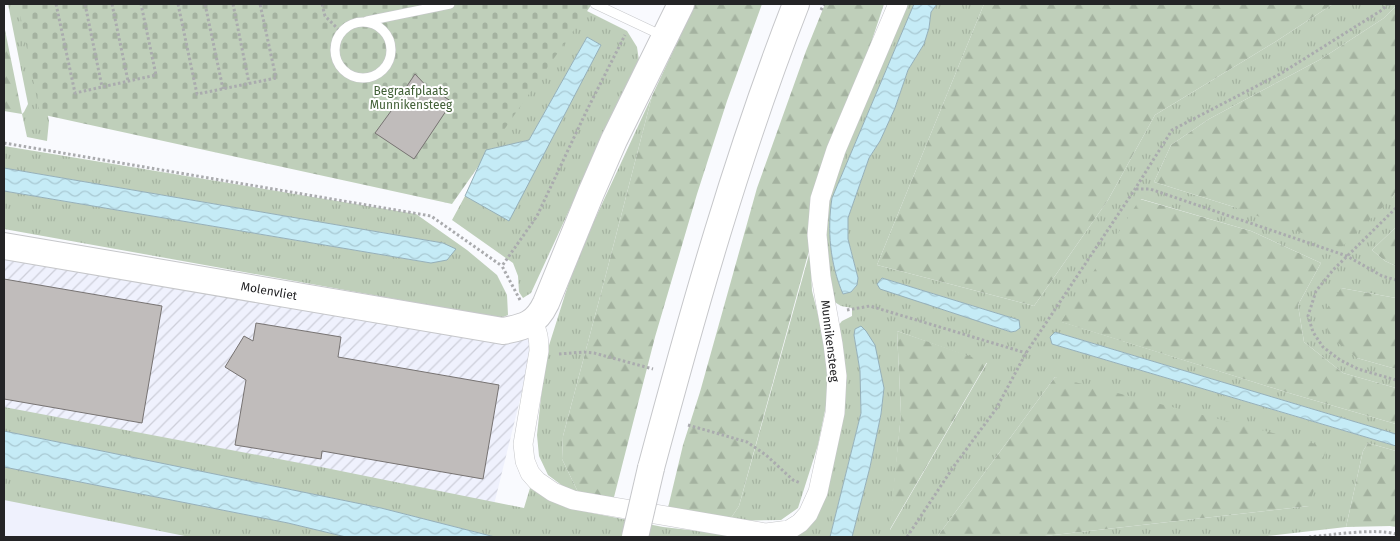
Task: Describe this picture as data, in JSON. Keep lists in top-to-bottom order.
{
  "streets": {
    "street": ["Molenvliet", "Munnikensteeg"]
  },
  "crossings": [
    ["Molenvliet", "Munnikensteeg"]
  ],
  "parks": ["Begraafplaats Munnikensteeg"]
}
